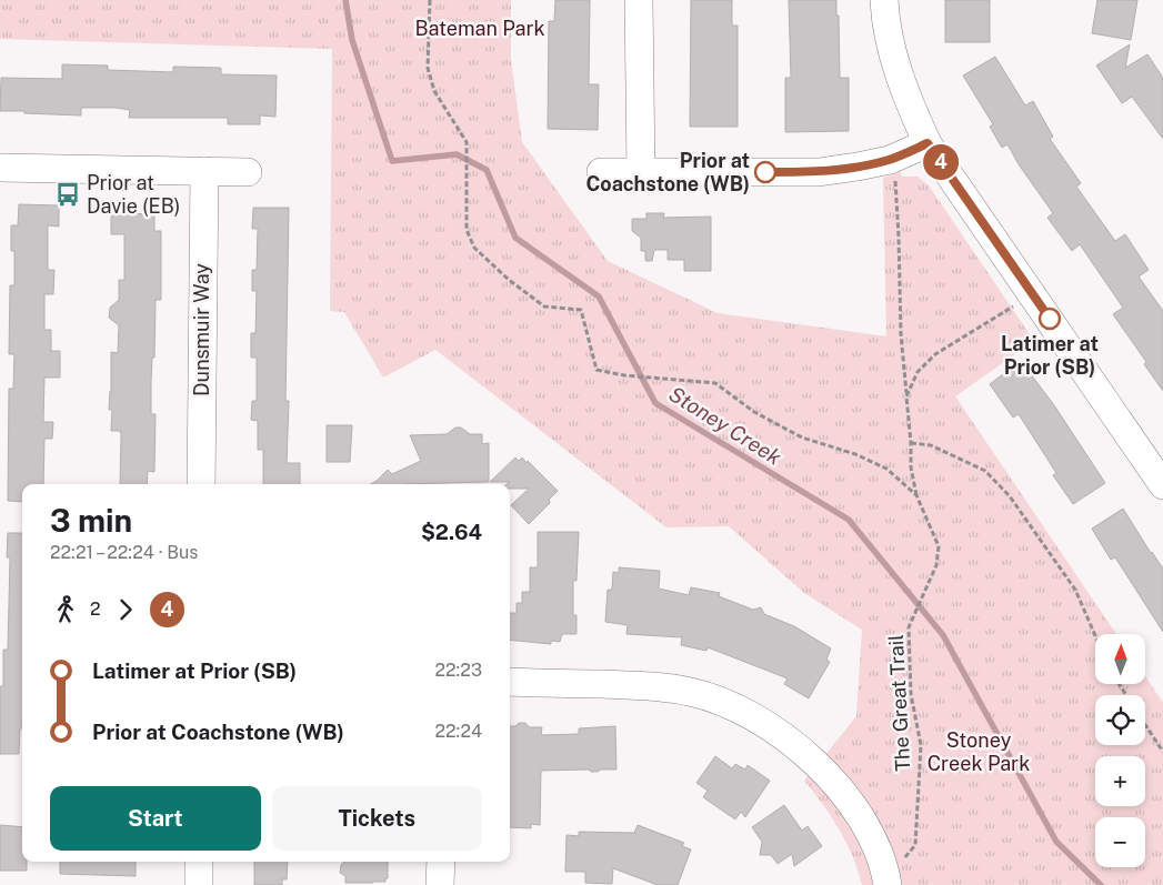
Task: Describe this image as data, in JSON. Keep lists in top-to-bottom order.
{
  "streets": {
    "street": ["Dunsmuir Way"],
    "path": ["The Great Trail"]
  },
  "water": ["Stoney Creek"],
  "parks": ["Bateman Park", "Stoney Creek Park"],
  "places": {
    "other": ["Prior at Coachstone (WB)", "Latimer at Prior (SB)"],
    "bus stop": ["Prior at Davie (EB)"]
  },
  "lines": ["bus line 4"],
  "north": "top",
  "page": {
    "on_map": "4",
    "heading": ["3 min", "22:21 – 22:24 · Bus", "$2.64"],
    "legs": ["2", "4"],
    "map_buttons": ["+", "−"],
    "list": [
      {
        "name": "Latimer at Prior (SB)",
        "value": "22:23"
      },
      {
        "name": "Prior at Coachstone (WB)",
        "value": "22:24"
      }
    ],
    "buttons": ["Start", "Tickets"]
  }
}
